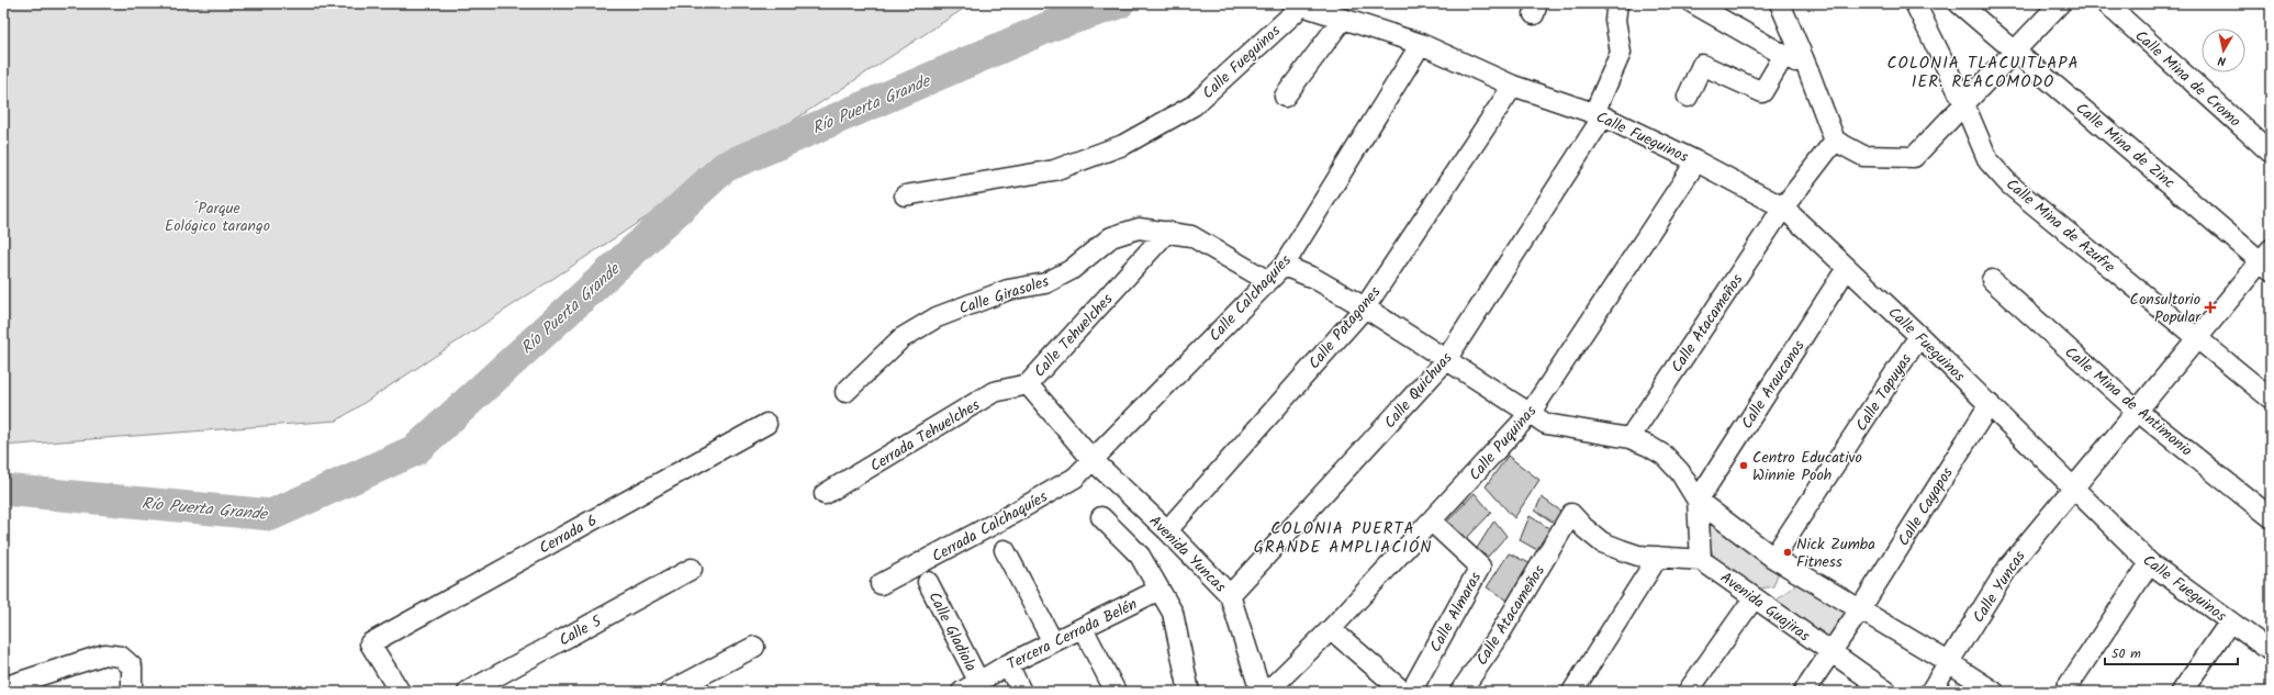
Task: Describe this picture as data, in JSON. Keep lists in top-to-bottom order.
{
  "streets": {
    "street": [
      "Calle Fueguinos",
      "Calle Mina de Cromo",
      "Calle Mina de Zinc",
      "Calle Mina de Azufre",
      "Calle Girasoles",
      "Calle Calchaquíes",
      "Calle Atacameños",
      "Calle Patagones",
      "Calle Tehuelches",
      "Calle Araucanos",
      "Calle Quichuas",
      "Calle Tapuyas",
      "Calle Mina de Antimonio",
      "Cerrada Tehuelches",
      "Calle Puquinas",
      "Calle Cayapos",
      "Cerrada Calchaquíes",
      "Cerrada 6",
      "Avenida Yuncas",
      "Calle Yuncas",
      "Avenida Guajiras",
      "Calle Almaras",
      "Calle 5",
      "Calle Gladiola",
      "Tercera Cerrada Belén"
    ]
  },
  "crossings": [
    ["Calle Fueguinos", "Calle Calchaquíes"],
    ["Calle Fueguinos", "Calle Atacameños"],
    ["Calle Fueguinos", "Calle Patagones"],
    ["Calle Fueguinos", "Calle Araucanos"],
    ["Calle Fueguinos", "Calle Quichuas"],
    ["Calle Fueguinos", "Calle Tapuyas"],
    ["Calle Fueguinos", "Calle Puquinas"],
    ["Calle Fueguinos", "Calle Cayapos"],
    ["Calle Fueguinos", "Calle Yuncas"],
    ["Calle Mina de Zinc", "Calle Yuncas"],
    ["Calle Mina de Azufre", "Calle Yuncas"],
    ["Calle Girasoles", "Calle Calchaquíes"],
    ["Calle Girasoles", "Calle Tehuelches"],
    ["Calle Calchaquíes", "Calle Tehuelches"],
    ["Calle Calchaquíes", "Cerrada Calchaquíes"],
    ["Calle Calchaquíes", "Avenida Yuncas"],
    ["Calle Patagones", "Avenida Yuncas"],
    ["Calle Tehuelches", "Cerrada Tehuelches"],
    ["Calle Tehuelches", "Cerrada Calchaquíes"],
    ["Calle Tehuelches", "Avenida Yuncas"],
    ["Calle Quichuas", "Avenida Yuncas"],
    ["Calle Mina de Antimonio", "Calle Yuncas"],
    ["Calle Puquinas", "Calle Almaras"],
    ["Cerrada Calchaquíes", "Avenida Yuncas"],
    ["Calle Gladiola", "Tercera Cerrada Belén"]
  ],
  "districts": ["COLONIA TLACUITLAPA 1ER. REACOMODO", "COLONIA PUERTA GRANDE AMPLIACIÓN"],
  "water": ["Río Puerta Grande"],
  "parks": ["´Parque Eológico tarango"],
  "places": {
    "health": ["Consultorio Popular"],
    "other": ["Centro Educativo Winnie Pooh", "Nick Zumba Fitness"]
  },
  "scale_bar": "50 m",
  "north": "bottom"
}
